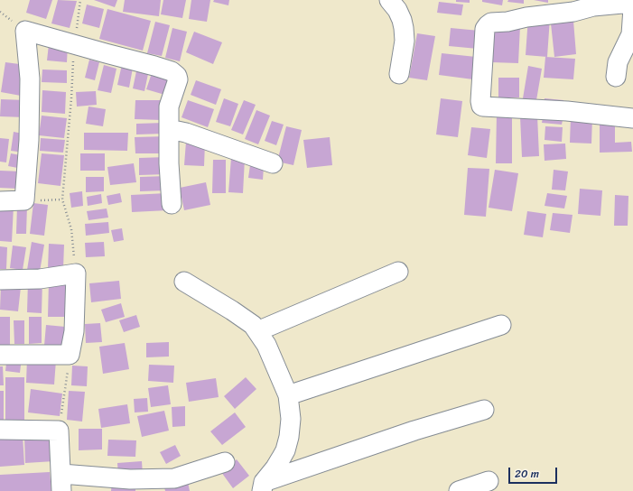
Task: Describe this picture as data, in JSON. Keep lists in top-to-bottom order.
{
  "scale_bar": "20 m"
}
